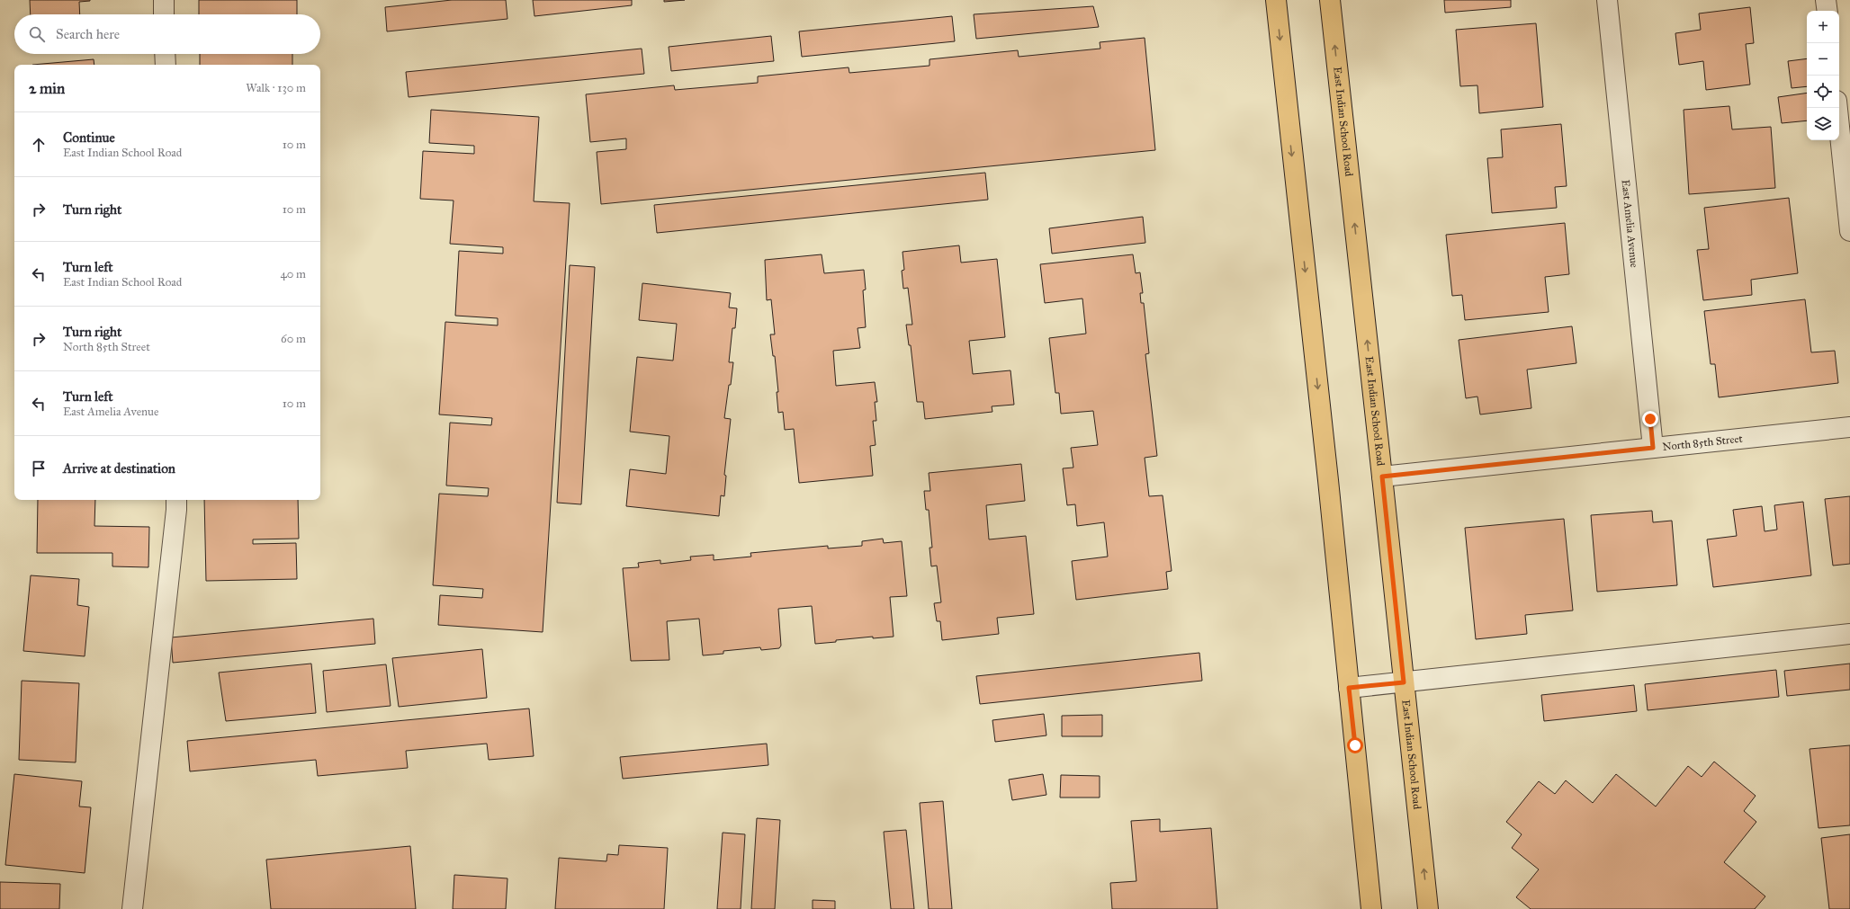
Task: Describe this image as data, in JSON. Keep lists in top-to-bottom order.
{
  "streets": {
    "main road": ["East Indian School Road"],
    "street": ["East Amelia Avenue", "North 85th Street"]
  },
  "crossings": [
    ["East Indian School Road", "North 85th Street"],
    ["East Amelia Avenue", "North 85th Street"]
  ],
  "page": {
    "map_buttons": ["+", "−"],
    "search": "Search here",
    "heading": ["2 min", "Walk · 130 m"],
    "list": [
      ["Continue", "East Indian School Road", "10 m"],
      ["Turn right", "10 m"],
      ["Turn left", "East Indian School Road", "40 m"],
      ["Turn right", "North 85th Street", "60 m"],
      ["Turn left", "East Amelia Avenue", "10 m"],
      "Arrive at destination"
    ]
  }
}
